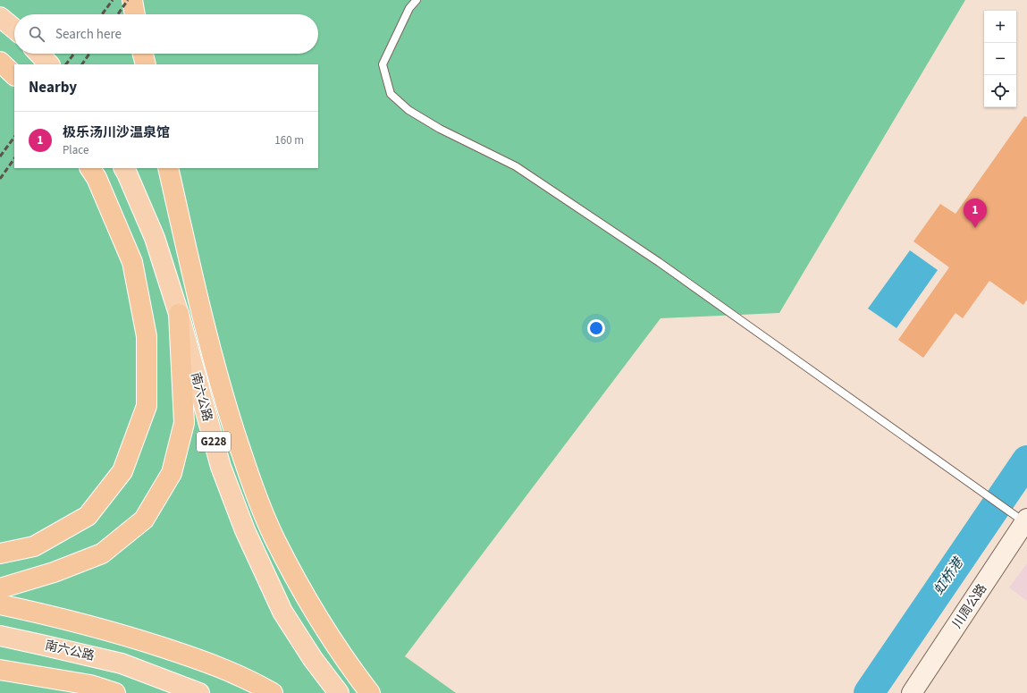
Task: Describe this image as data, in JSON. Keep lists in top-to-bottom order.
{
  "streets": {
    "highway": ["南六公路", "G228"],
    "main road": ["川周公路"]
  },
  "water": ["虹桥港"],
  "page": {
    "map_buttons": ["+", "−"],
    "search": "Search here",
    "heading": "Nearby",
    "list": [
      {
        "mark": "1",
        "name": "极乐汤川沙温泉馆",
        "note": "Place",
        "value": "160 m"
      }
    ],
    "pins": "1"
  }
}
